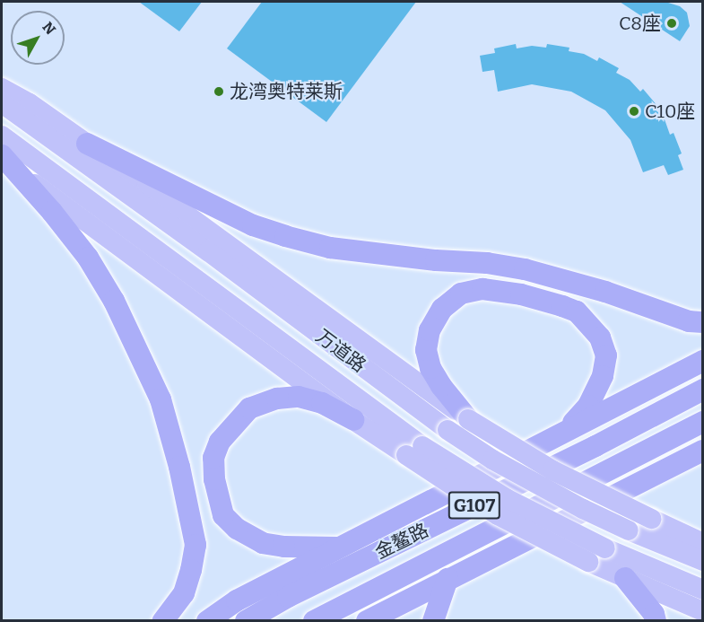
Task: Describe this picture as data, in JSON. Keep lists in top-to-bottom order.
{
  "streets": {
    "highway": ["G107", "金鳌路"],
    "main road": ["万道路"]
  },
  "places": ["C8座", "龙湾奥特莱斯", "C10座"],
  "north": "top right"
}
